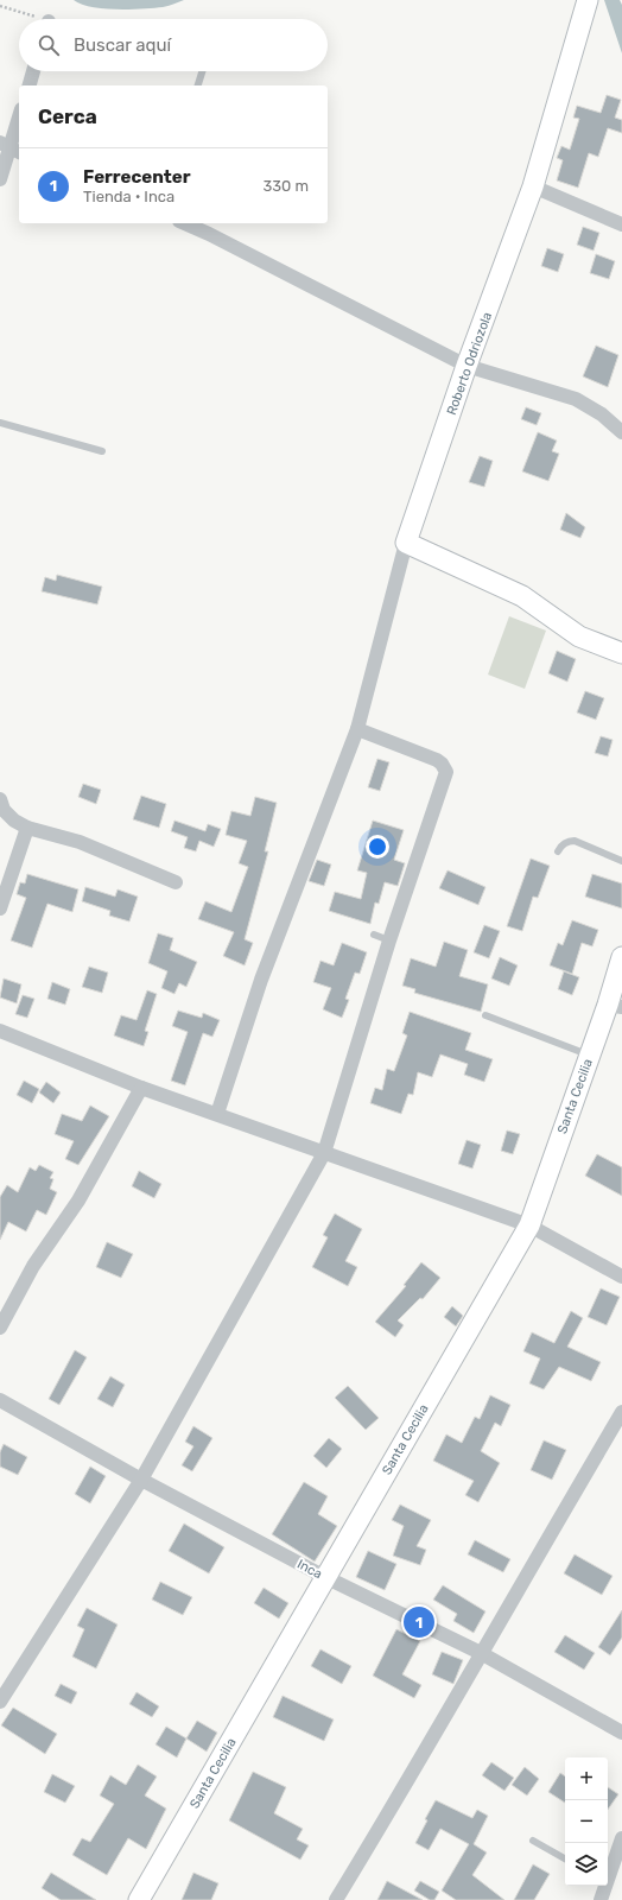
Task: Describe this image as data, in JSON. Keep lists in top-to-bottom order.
{
  "streets": {
    "street": ["Roberto Odriozola", "Santa Cecilia", "Inca"]
  },
  "crossings": [
    ["Santa Cecilia", "Inca"]
  ],
  "page": {
    "search": "Buscar aquí",
    "heading": "Cerca",
    "list": [
      {
        "mark": "1",
        "name": "Ferrecenter",
        "note": "Tienda · Inca",
        "value": "330 m"
      }
    ],
    "pins": "1",
    "map_buttons": ["+", "−"]
  }
}
